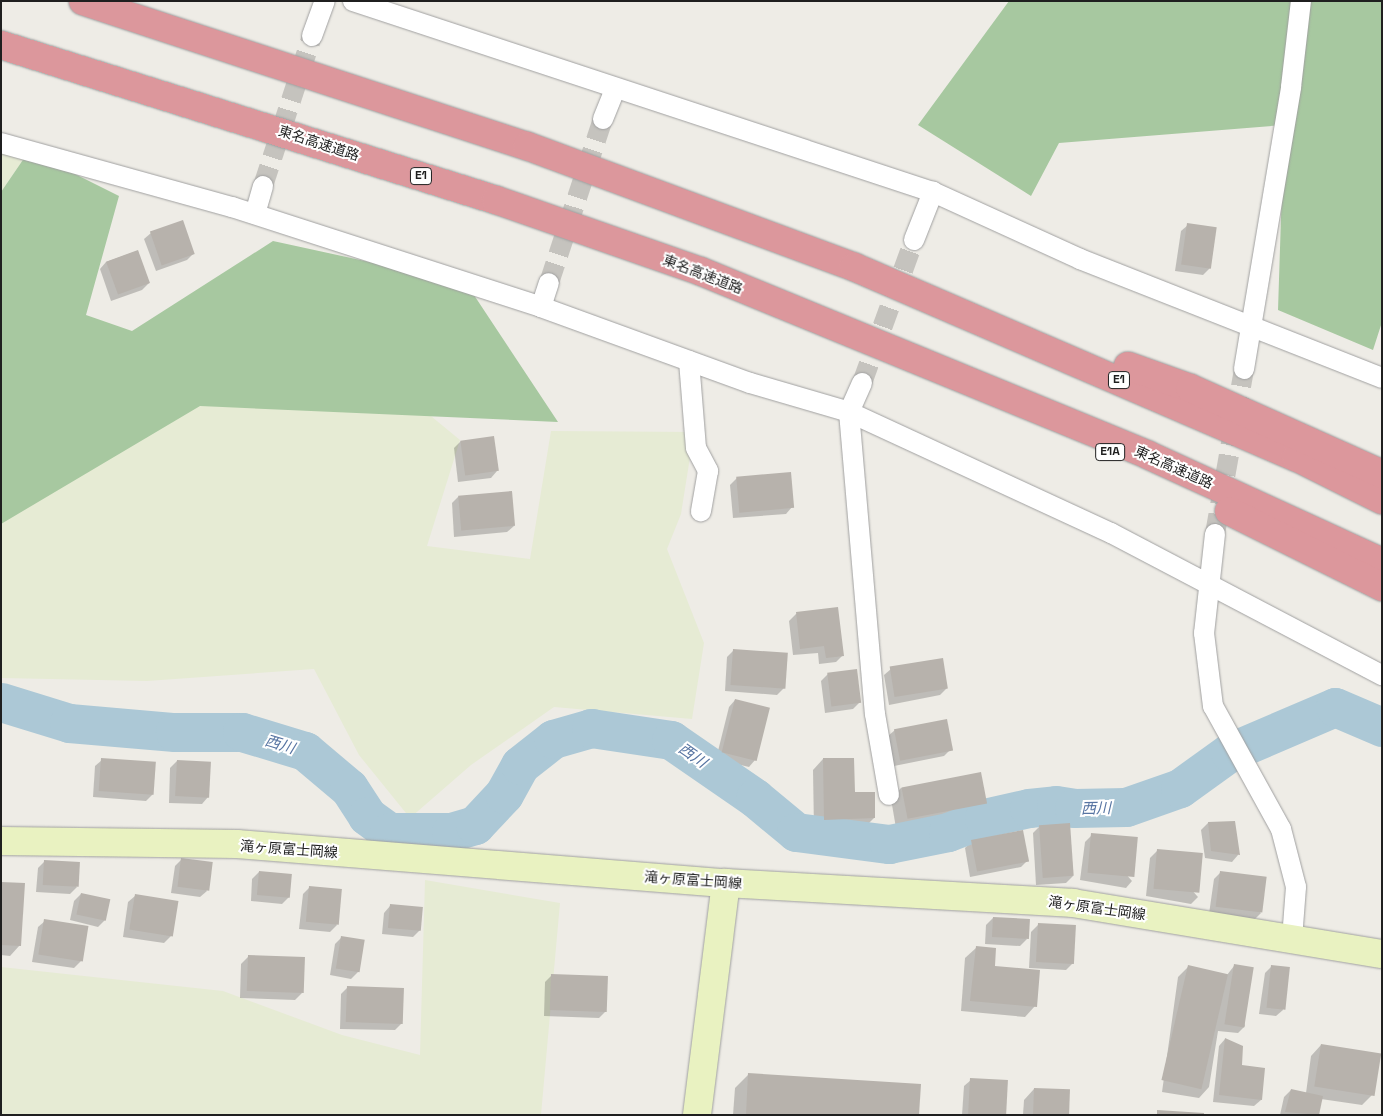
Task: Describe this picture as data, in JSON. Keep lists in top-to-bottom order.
{
  "streets": {
    "highway": ["東名高速道路", "E1", "E1A"],
    "main road": ["滝ヶ原富士岡線"]
  },
  "crossings": [
    ["東名高速道路", "E1A"]
  ],
  "water": ["西川"]
}
